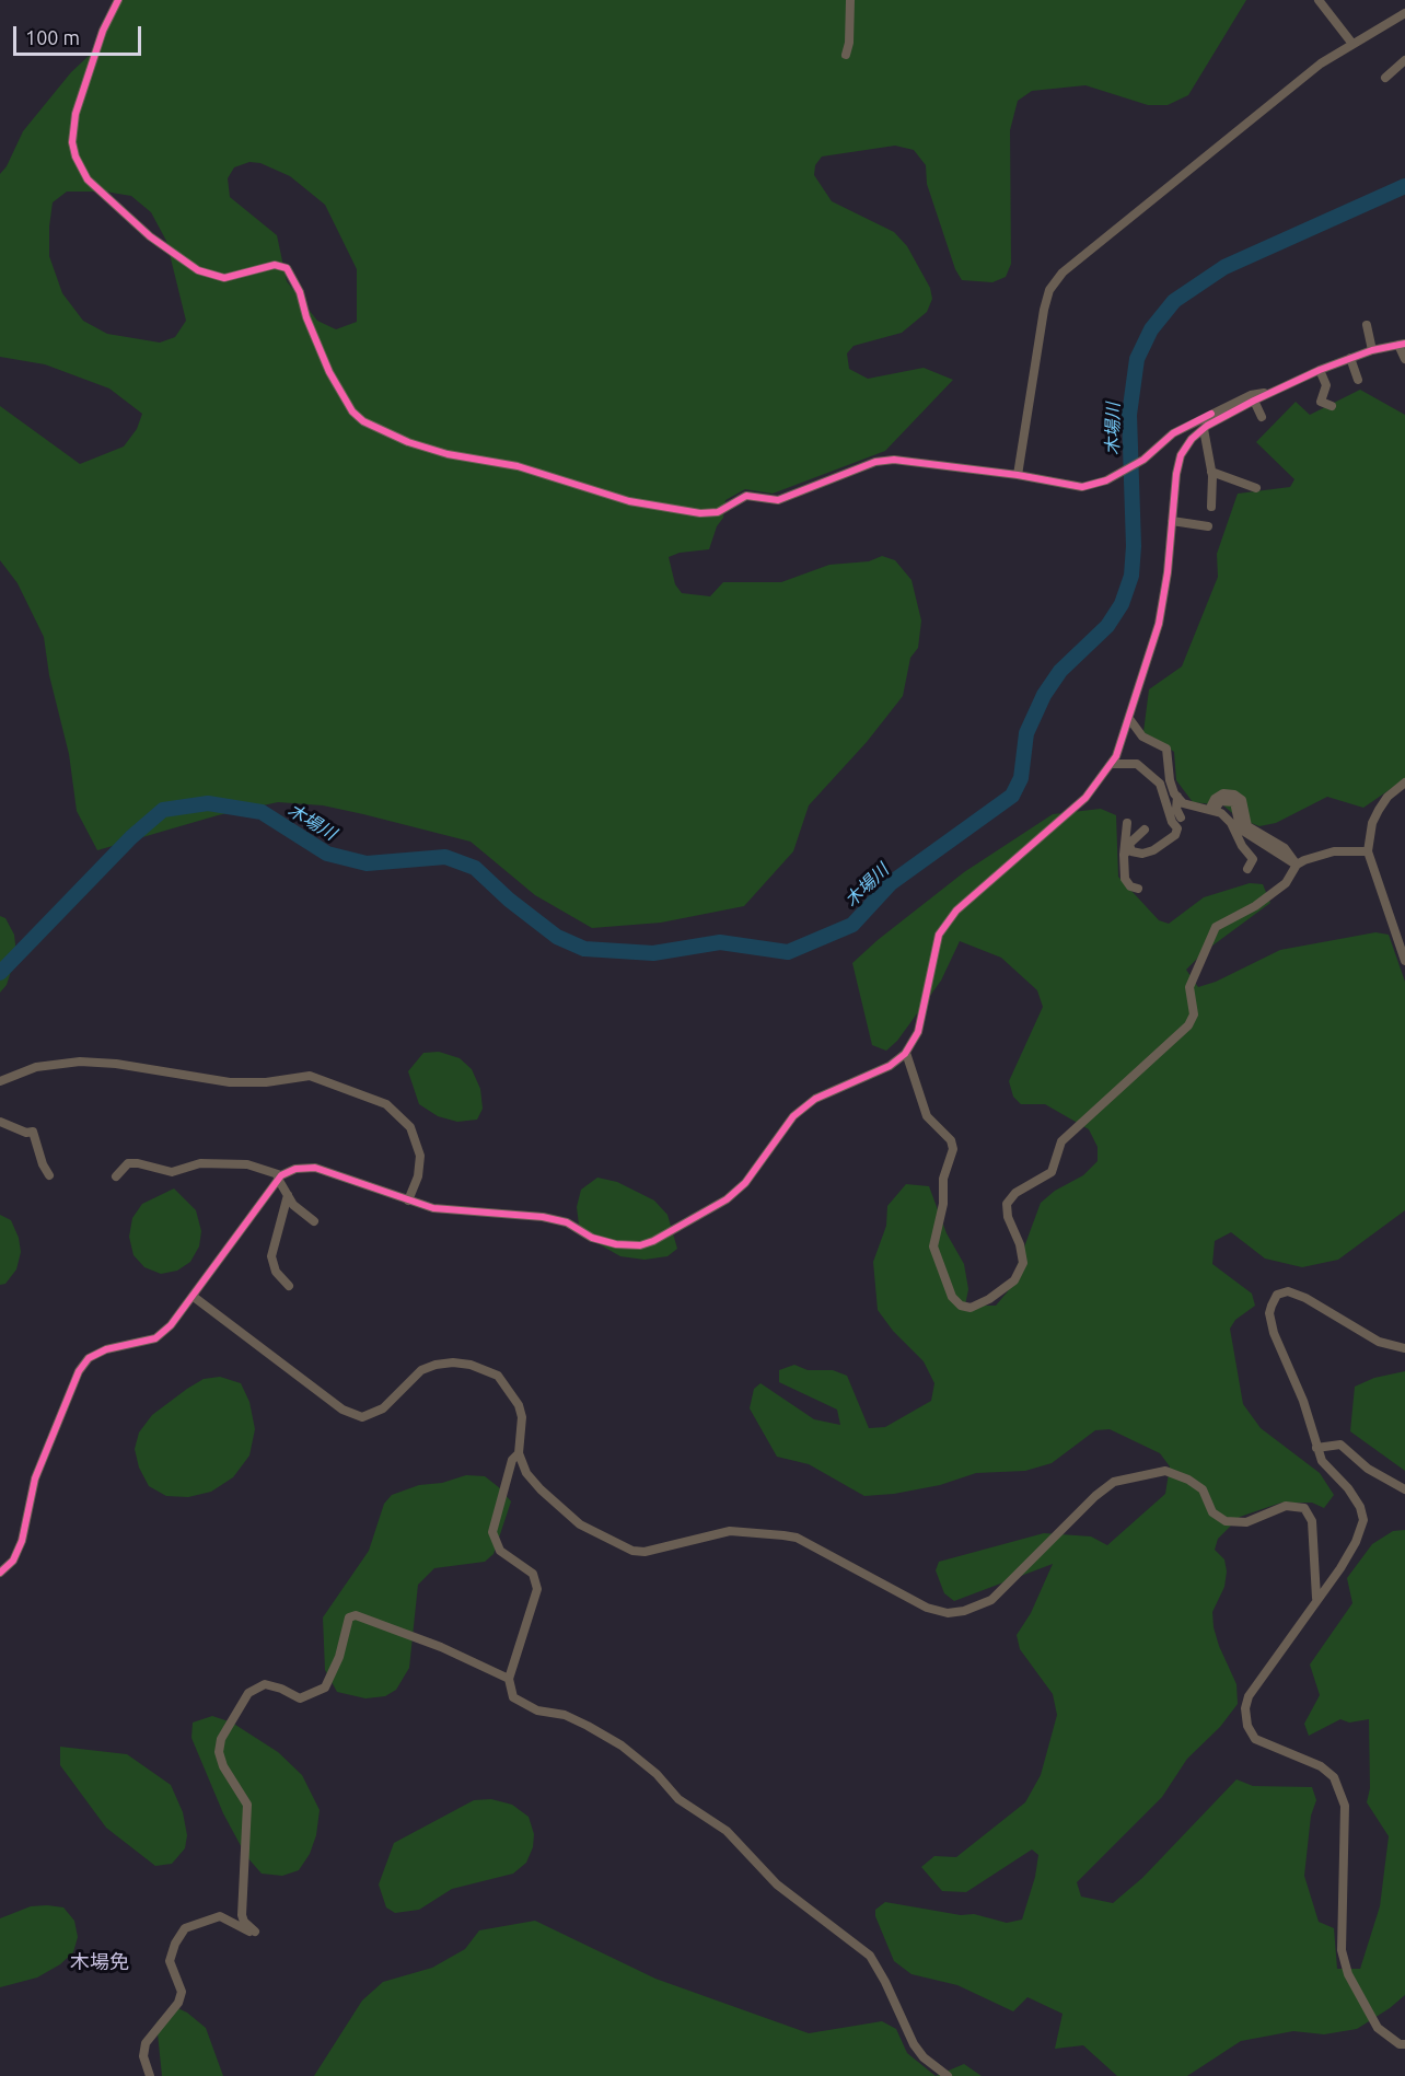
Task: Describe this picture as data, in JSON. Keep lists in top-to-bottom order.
{
  "districts": ["木場免"],
  "water": ["木場川"],
  "scale_bar": "100 m"
}
